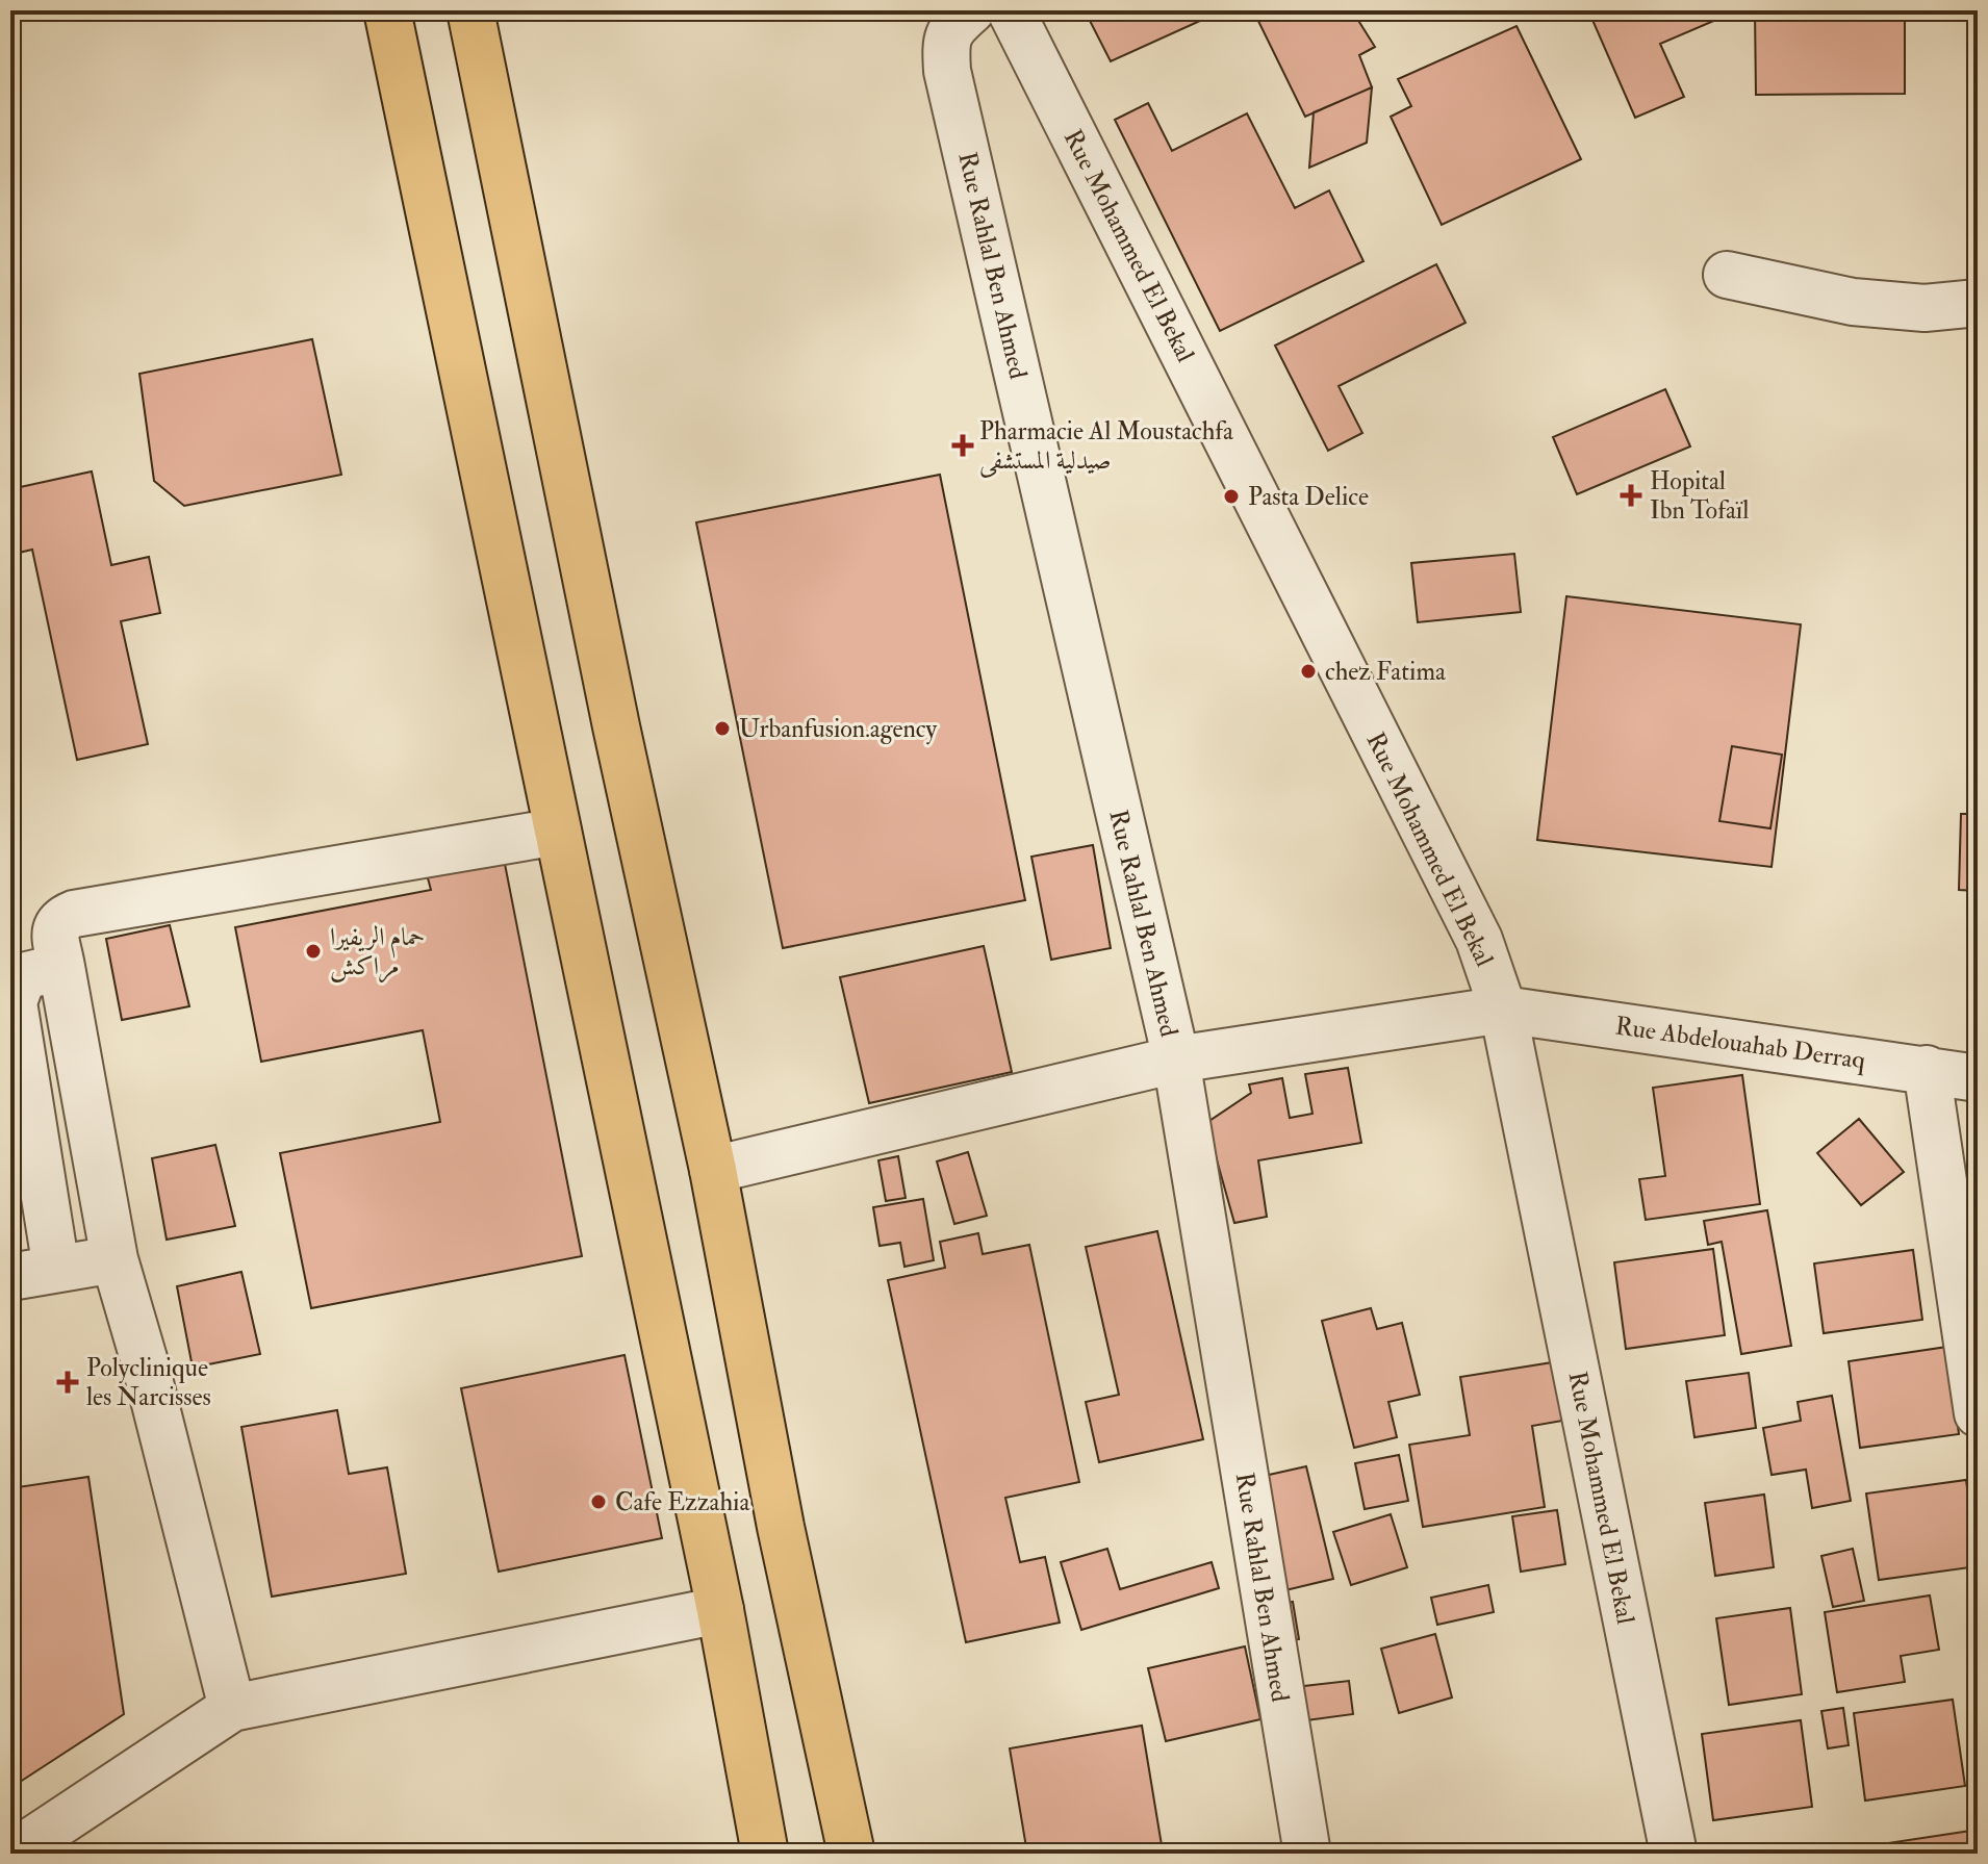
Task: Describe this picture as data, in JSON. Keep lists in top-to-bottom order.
{
  "streets": {
    "street": ["Rue Mohammed El Bekal", "Rue Rahlal Ben Ahmed", "Rue Abdelouahab Derraq"]
  },
  "crossings": [
    ["Rue Mohammed El Bekal", "Rue Abdelouahab Derraq"],
    ["Rue Rahlal Ben Ahmed", "Rue Abdelouahab Derraq"]
  ],
  "places": {
    "health": ["Pharmacie Al Moustachfa صيدلية المستشفى", "Hopital Ibn Tofaïl", "Polyclinique les Narcisses"],
    "other": [
      "Pasta Delice",
      "chez Fatima",
      "Urbanfusion.agency",
      "حمام الريفيرا مراكش",
      "Cafe Ezzahia"
    ]
  }
}
